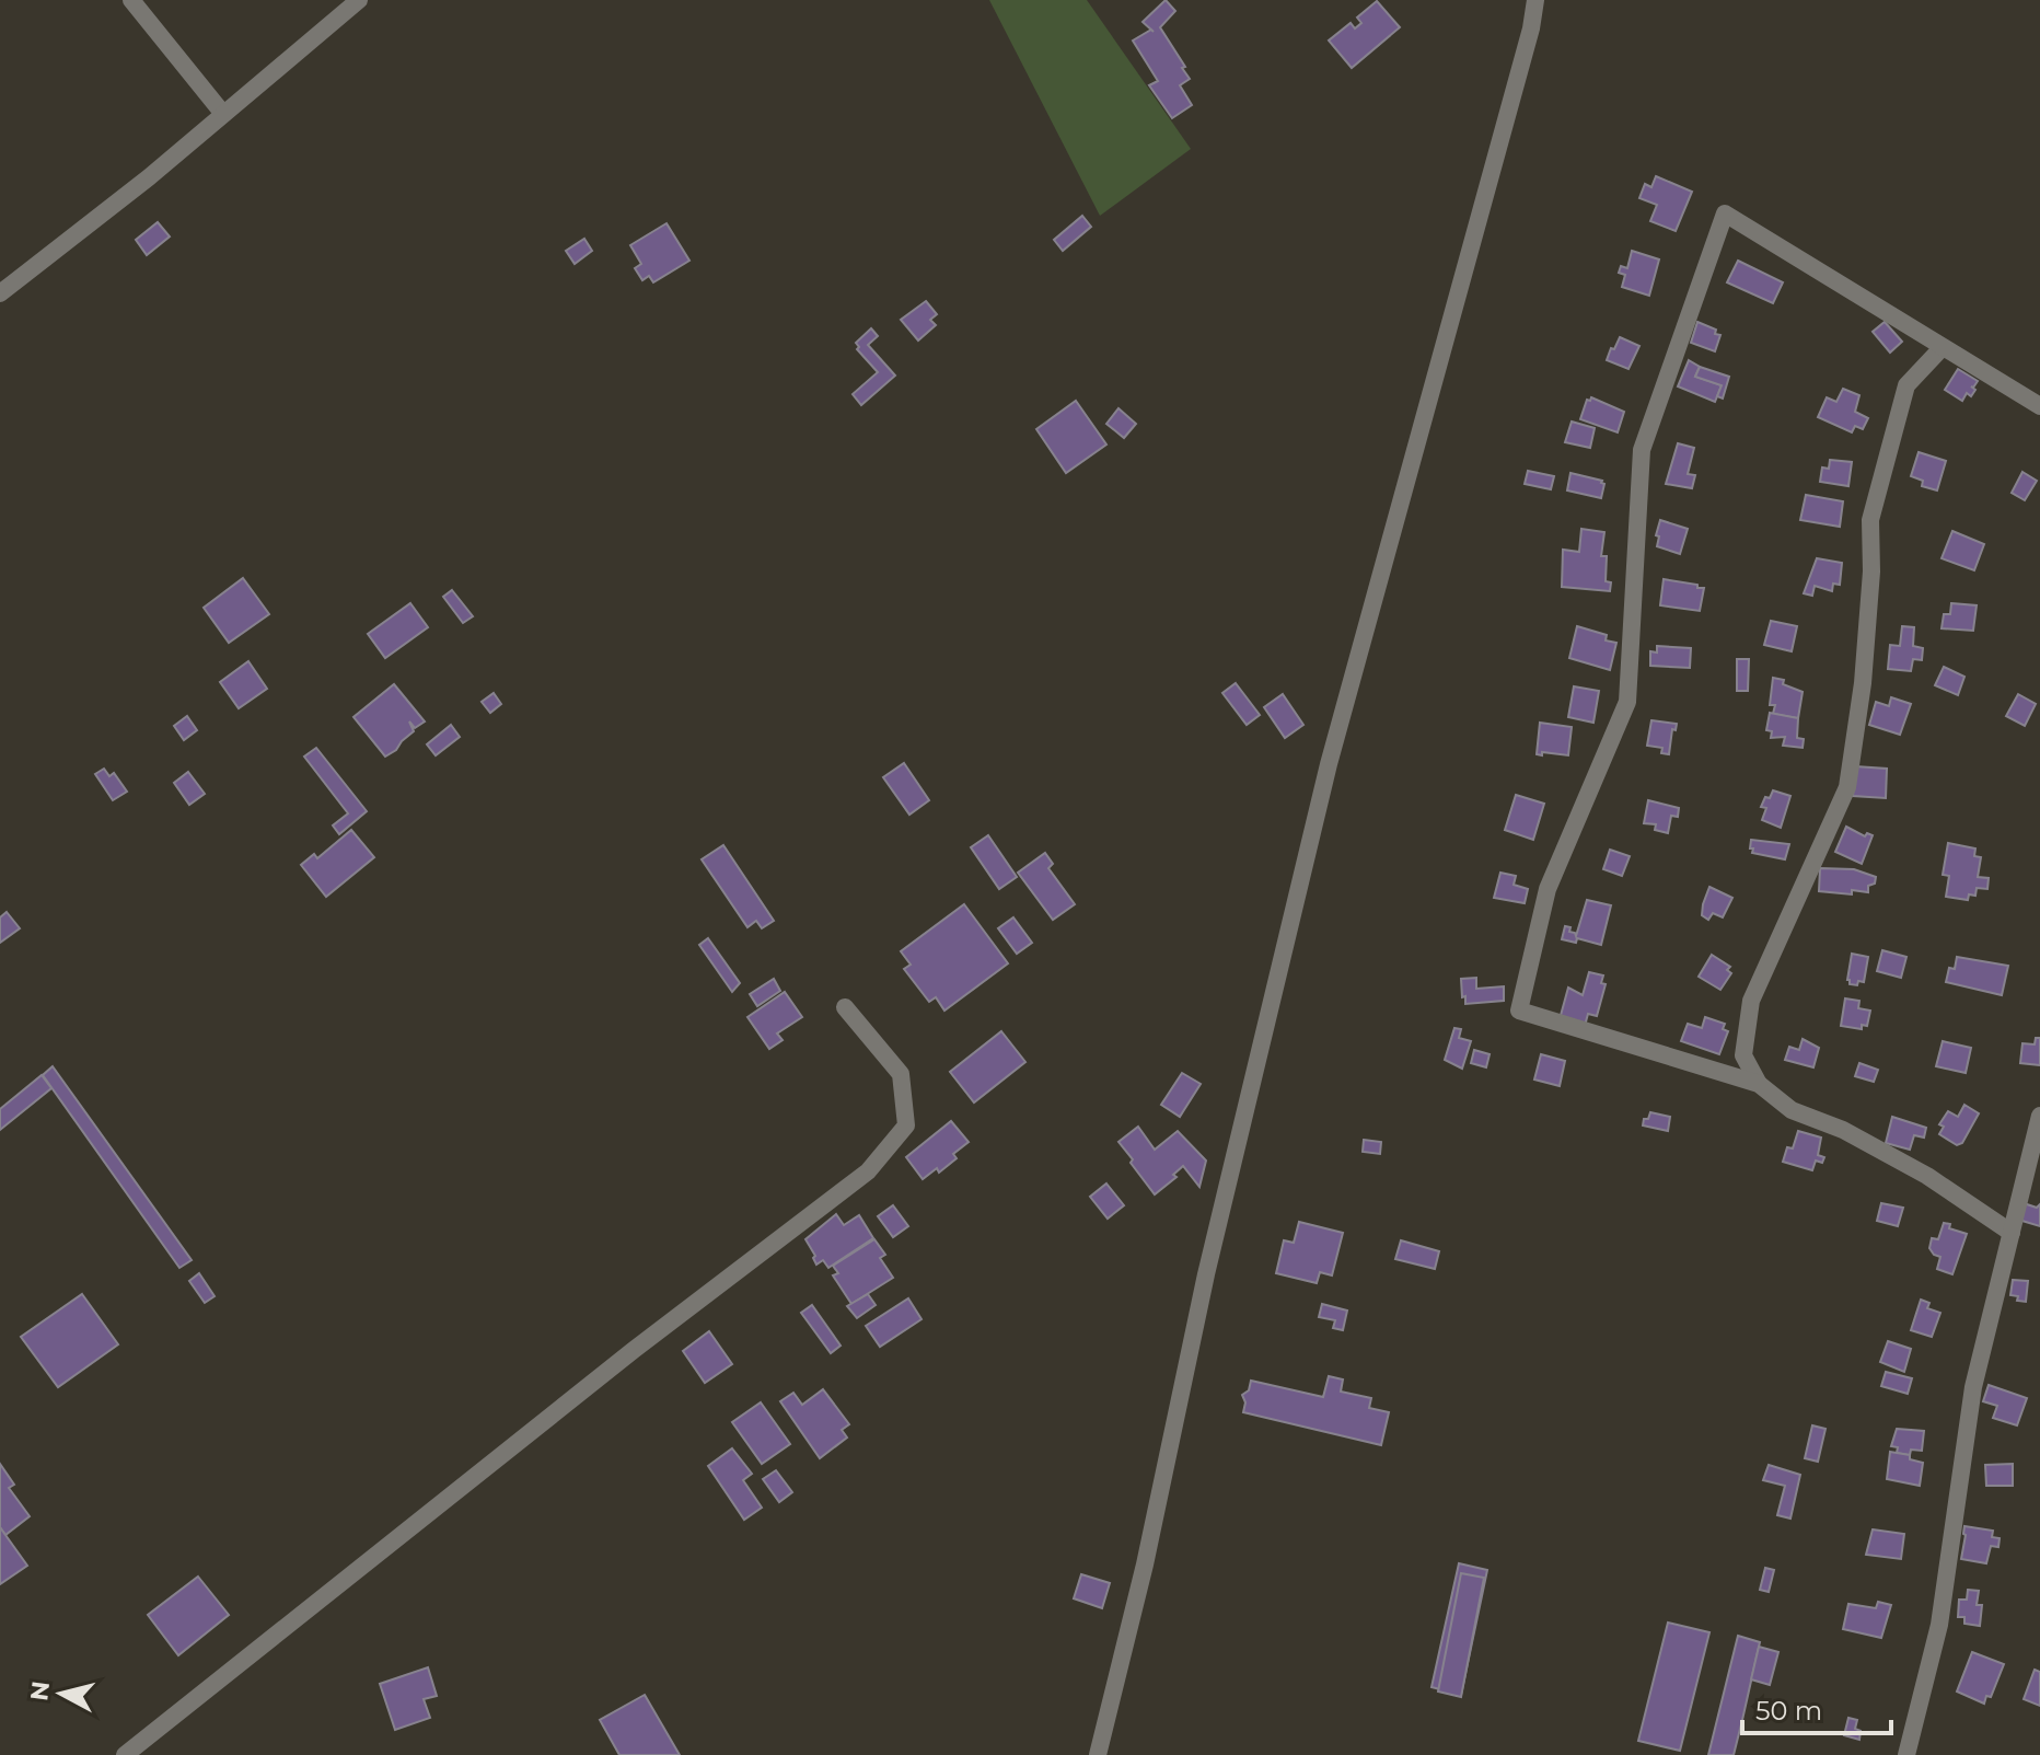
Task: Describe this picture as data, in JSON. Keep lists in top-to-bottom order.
{
  "scale_bar": "50 m",
  "north": "left"
}
